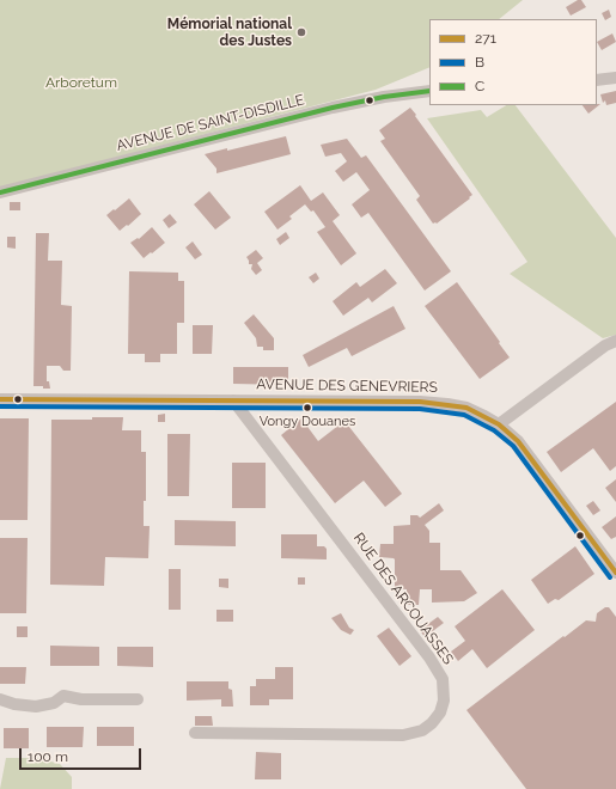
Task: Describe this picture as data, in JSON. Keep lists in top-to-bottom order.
{
  "streets": {
    "street": ["AVENUE DE SAINT-DISDILLE", "AVENUE DES GENEVRIERS", "RUE DES ARCOUASSES"]
  },
  "crossings": [
    ["AVENUE DES GENEVRIERS", "RUE DES ARCOUASSES"]
  ],
  "parks": ["Arboretum"],
  "places": ["Mémorial national des Justes", "Vongy Douanes"],
  "lines": ["transit line C", "transit line 271", "transit line B"],
  "legend": ["271", "B", "C"],
  "scale_bar": "100 m"
}
